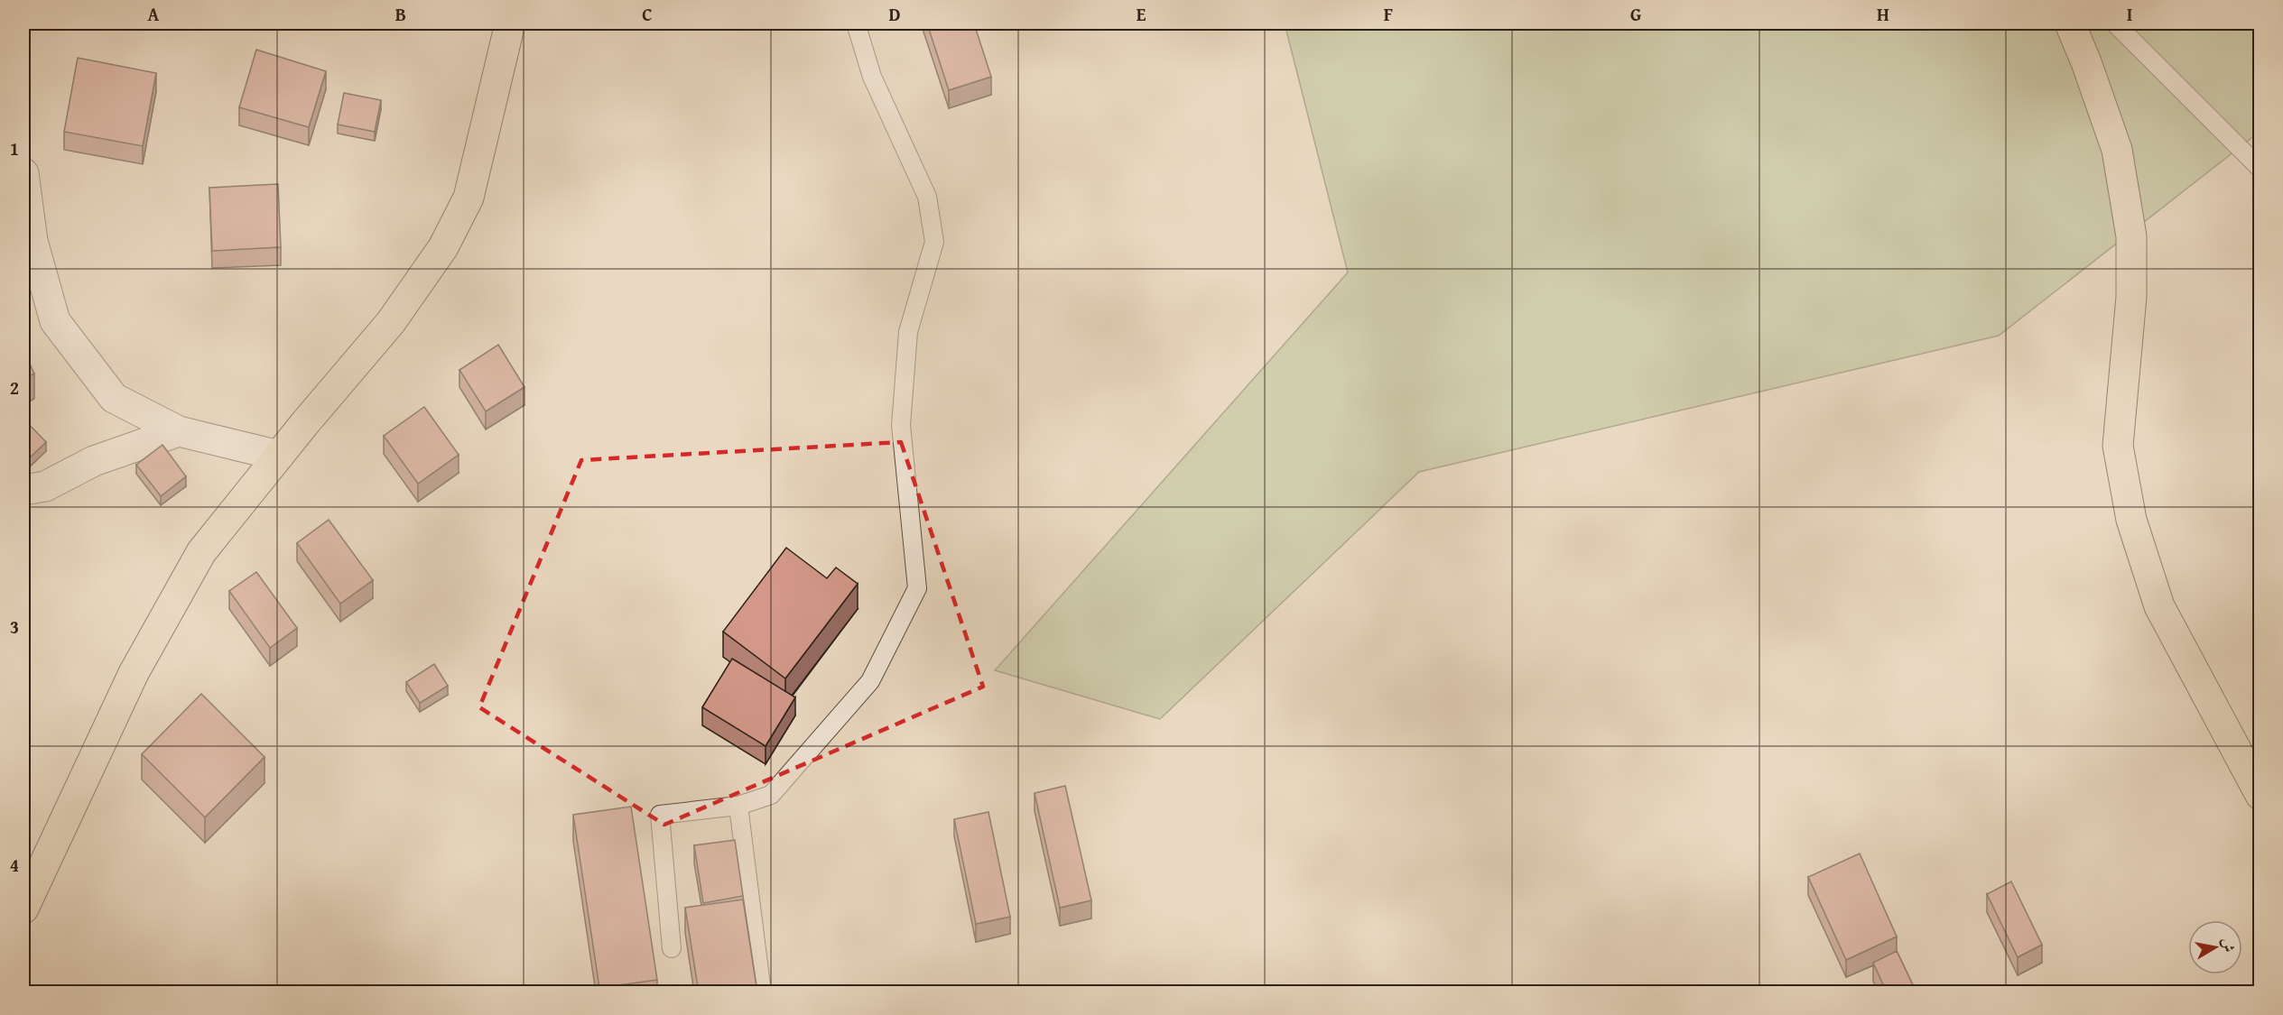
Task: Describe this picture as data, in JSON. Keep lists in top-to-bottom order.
{
  "north": "right",
  "grid": {
    "columns": [
      "A",
      "B",
      "C",
      "D",
      "E",
      "F",
      "G",
      "H",
      "I"
    ],
    "rows": [
      "1",
      "2",
      "3",
      "4"
    ]
  }
}
